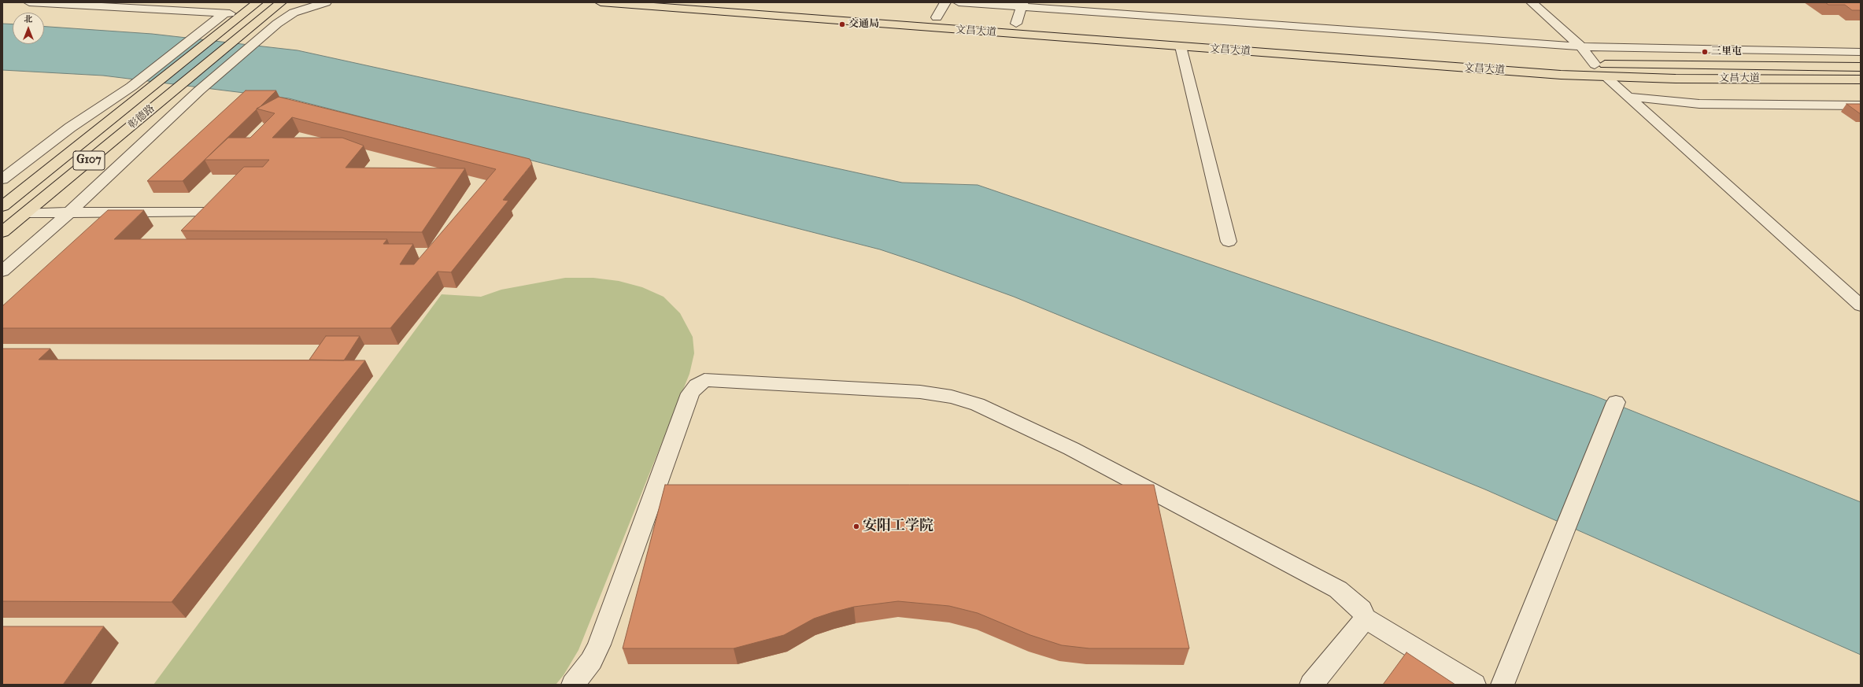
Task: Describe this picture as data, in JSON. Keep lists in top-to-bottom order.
{
  "streets": {
    "main road": ["文昌大道", "彰德路", "G107"]
  },
  "places": ["交通局", "三里屯", "安阳工学院"],
  "north": "top"
}
